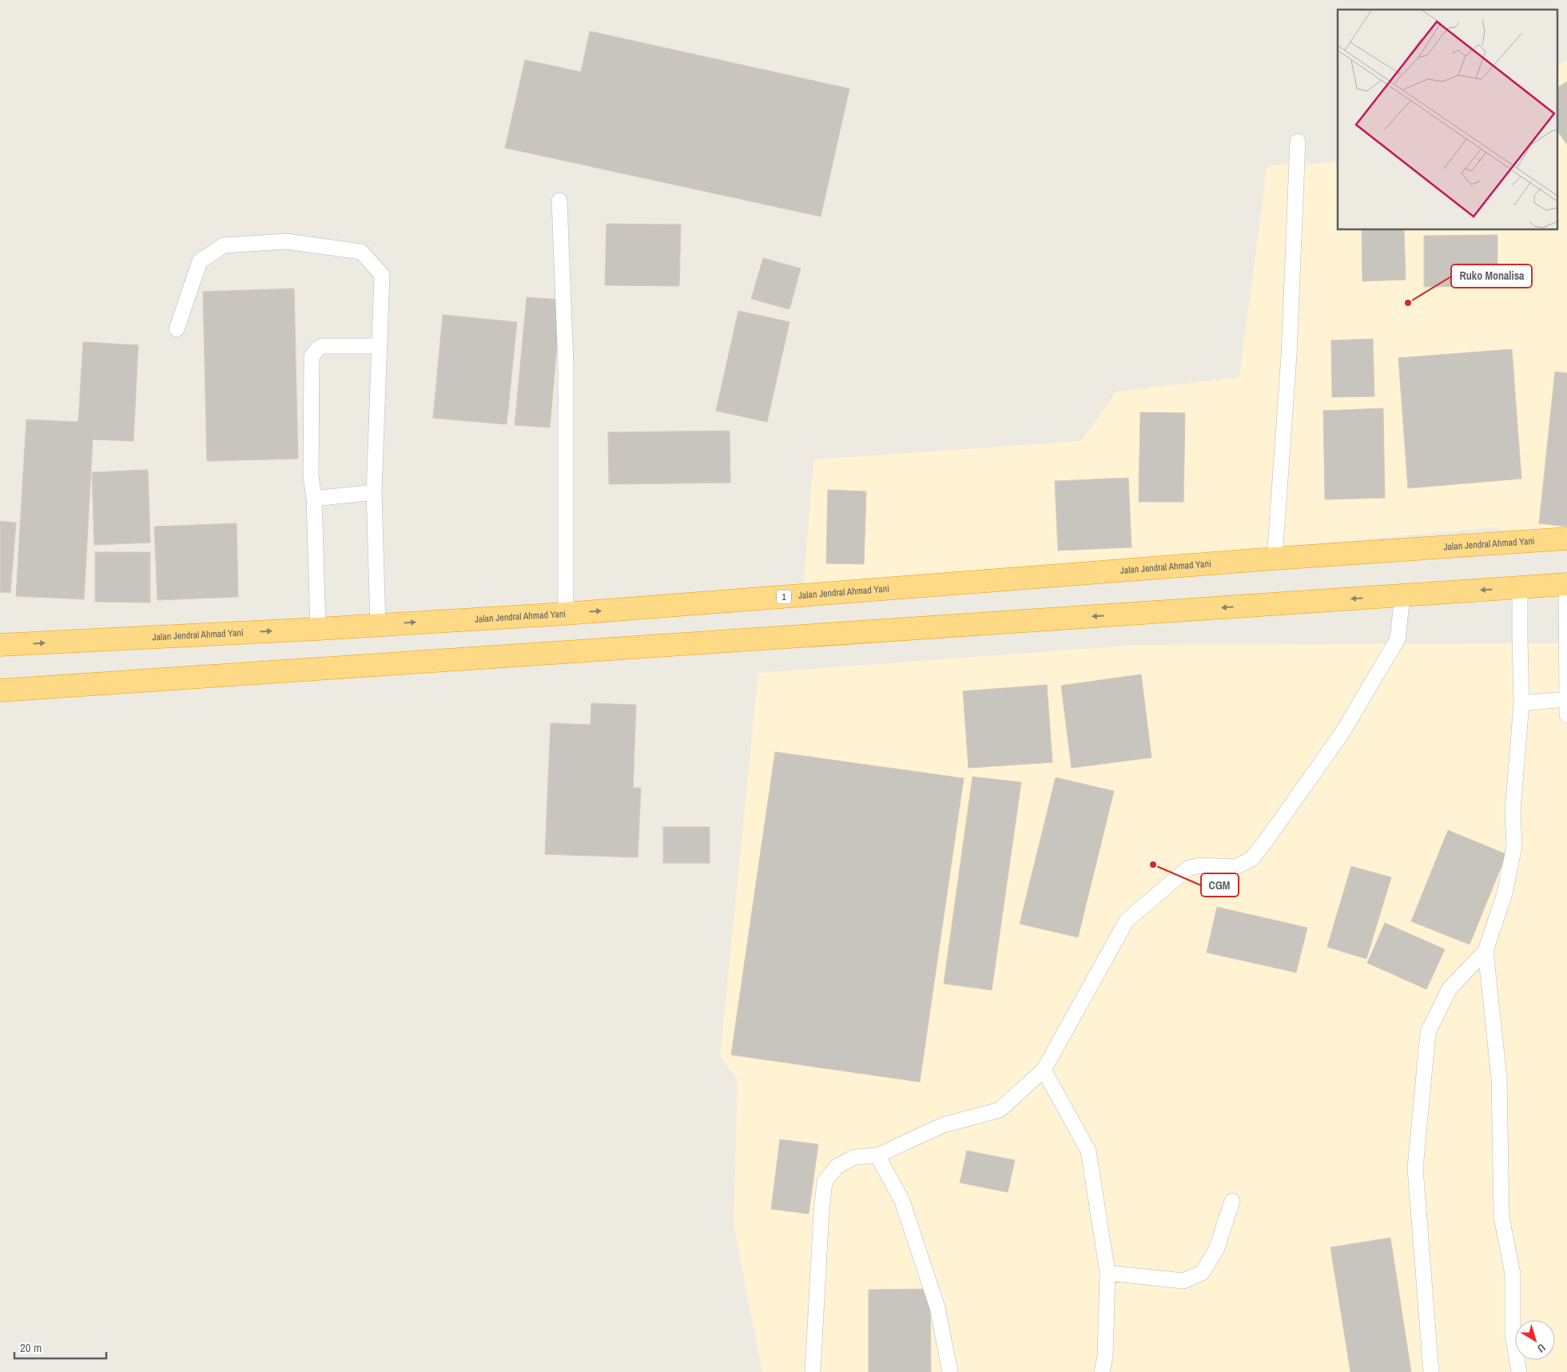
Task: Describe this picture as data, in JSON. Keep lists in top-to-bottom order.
{
  "streets": {
    "highway": ["Jalan Jendral Ahmad Yani", "1"]
  },
  "places": ["Ruko Monalisa", "CGM"],
  "scale_bar": "20 m",
  "north": "bottom right"
}
